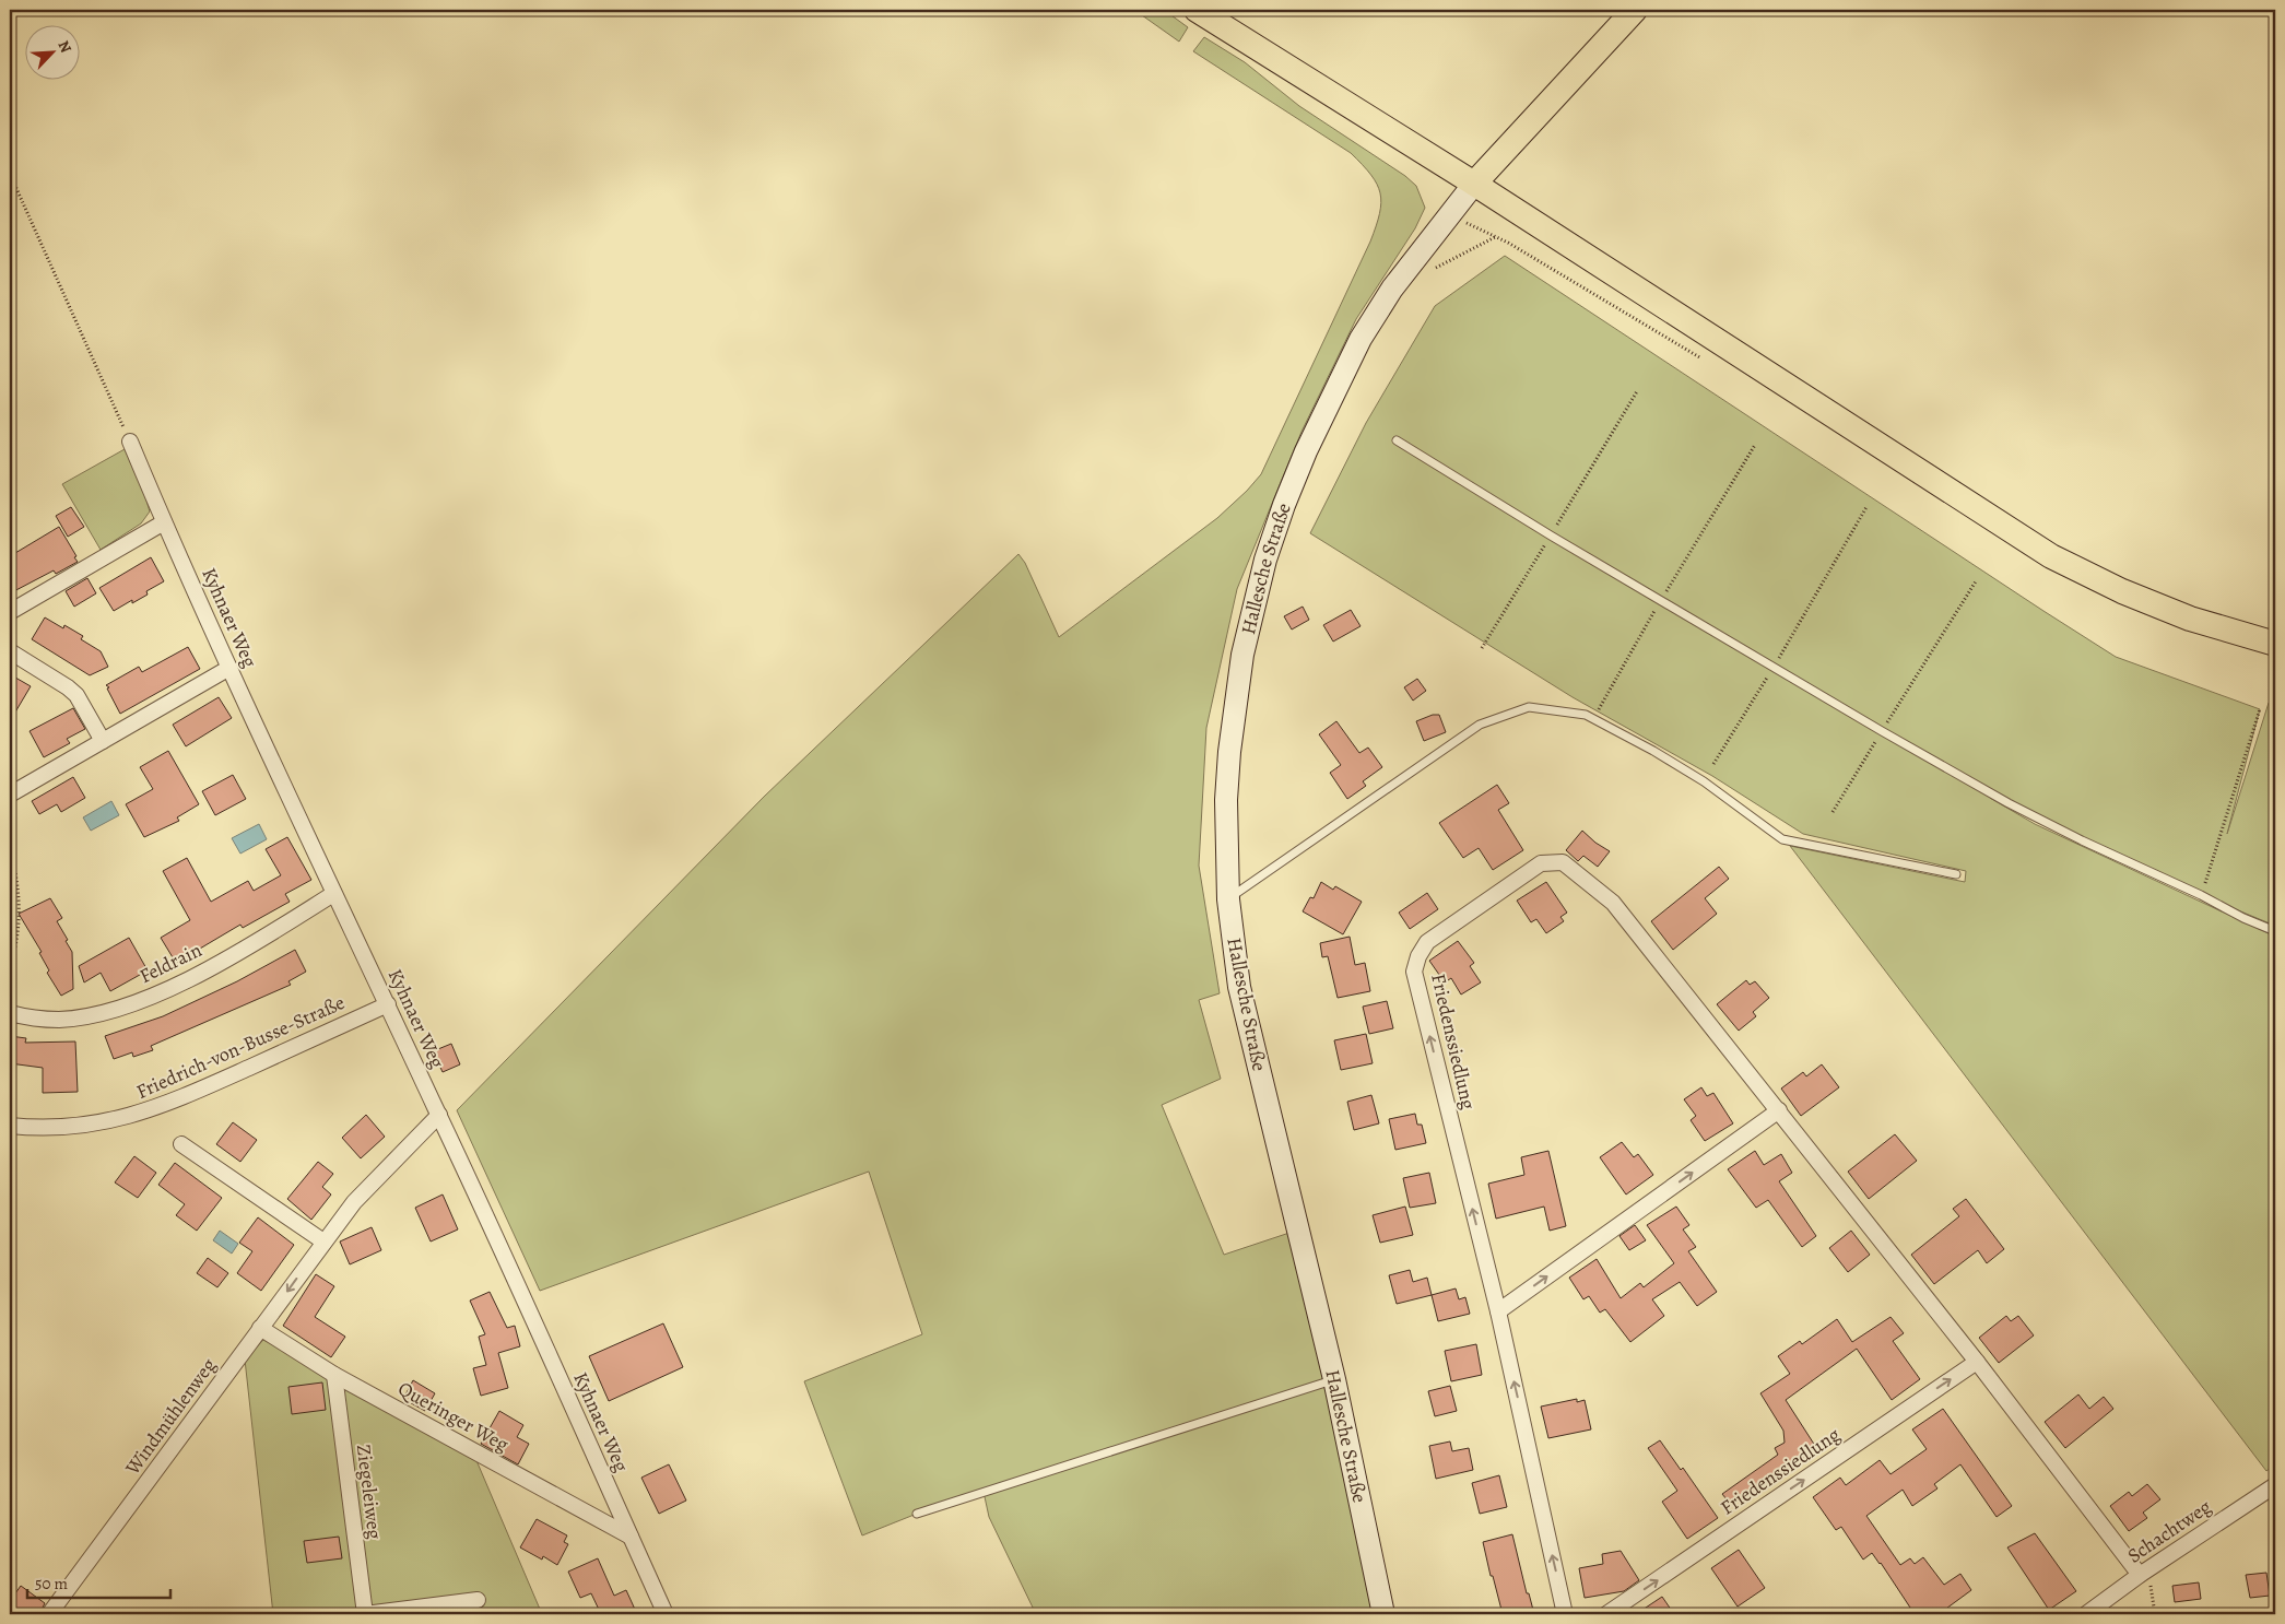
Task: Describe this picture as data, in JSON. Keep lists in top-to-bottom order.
{
  "streets": {
    "street": [
      "Hallesche Straße",
      "Kyhnaer Weg",
      "Feldrain",
      "Friedenssiedlung",
      "Friedrich-von-Busse-Straße",
      "Windmühlenweg",
      "Queringer Weg",
      "Ziegeleiweg",
      "Schachtweg"
    ]
  },
  "crossings": [
    ["Kyhnaer Weg", "Feldrain"],
    ["Kyhnaer Weg", "Friedrich-von-Busse-Straße"],
    ["Kyhnaer Weg", "Windmühlenweg"],
    ["Kyhnaer Weg", "Queringer Weg"],
    ["Friedenssiedlung", "Schachtweg"],
    ["Windmühlenweg", "Queringer Weg"],
    ["Queringer Weg", "Ziegeleiweg"]
  ],
  "scale_bar": "50 m",
  "north": "top right"
}
